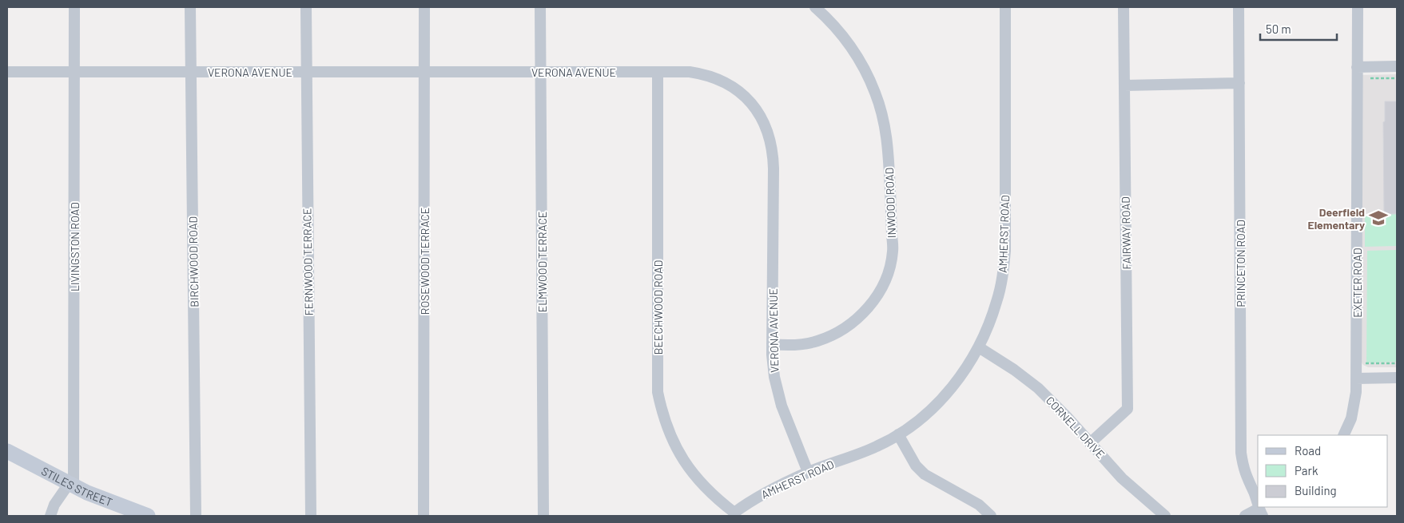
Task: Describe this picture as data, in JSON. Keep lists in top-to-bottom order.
{
  "streets": {
    "main road": ["STILES STREET"],
    "street": [
      "VERONA AVENUE",
      "INWOOD ROAD",
      "FAIRWAY ROAD",
      "AMHERST ROAD",
      "LIVINGSTON ROAD",
      "ROSEWOOD TERRACE",
      "BIRCHWOOD ROAD",
      "FERNWOOD TERRACE",
      "ELMWOOD TERRACE",
      "PRINCETON ROAD",
      "EXETER ROAD",
      "BEECHWOOD ROAD",
      "CORNELL DRIVE"
    ]
  },
  "crossings": [
    ["VERONA AVENUE", "INWOOD ROAD"],
    ["VERONA AVENUE", "AMHERST ROAD"],
    ["VERONA AVENUE", "LIVINGSTON ROAD"],
    ["VERONA AVENUE", "ROSEWOOD TERRACE"],
    ["VERONA AVENUE", "BIRCHWOOD ROAD"],
    ["VERONA AVENUE", "FERNWOOD TERRACE"],
    ["VERONA AVENUE", "ELMWOOD TERRACE"],
    ["VERONA AVENUE", "BEECHWOOD ROAD"],
    ["FAIRWAY ROAD", "CORNELL DRIVE"],
    ["AMHERST ROAD", "BEECHWOOD ROAD"],
    ["AMHERST ROAD", "CORNELL DRIVE"],
    ["LIVINGSTON ROAD", "STILES STREET"]
  ],
  "places": {
    "school or university": ["Deerfield Elementary"]
  },
  "legend": ["Road", "Park", "Building"],
  "scale_bar": "50 m"
}
